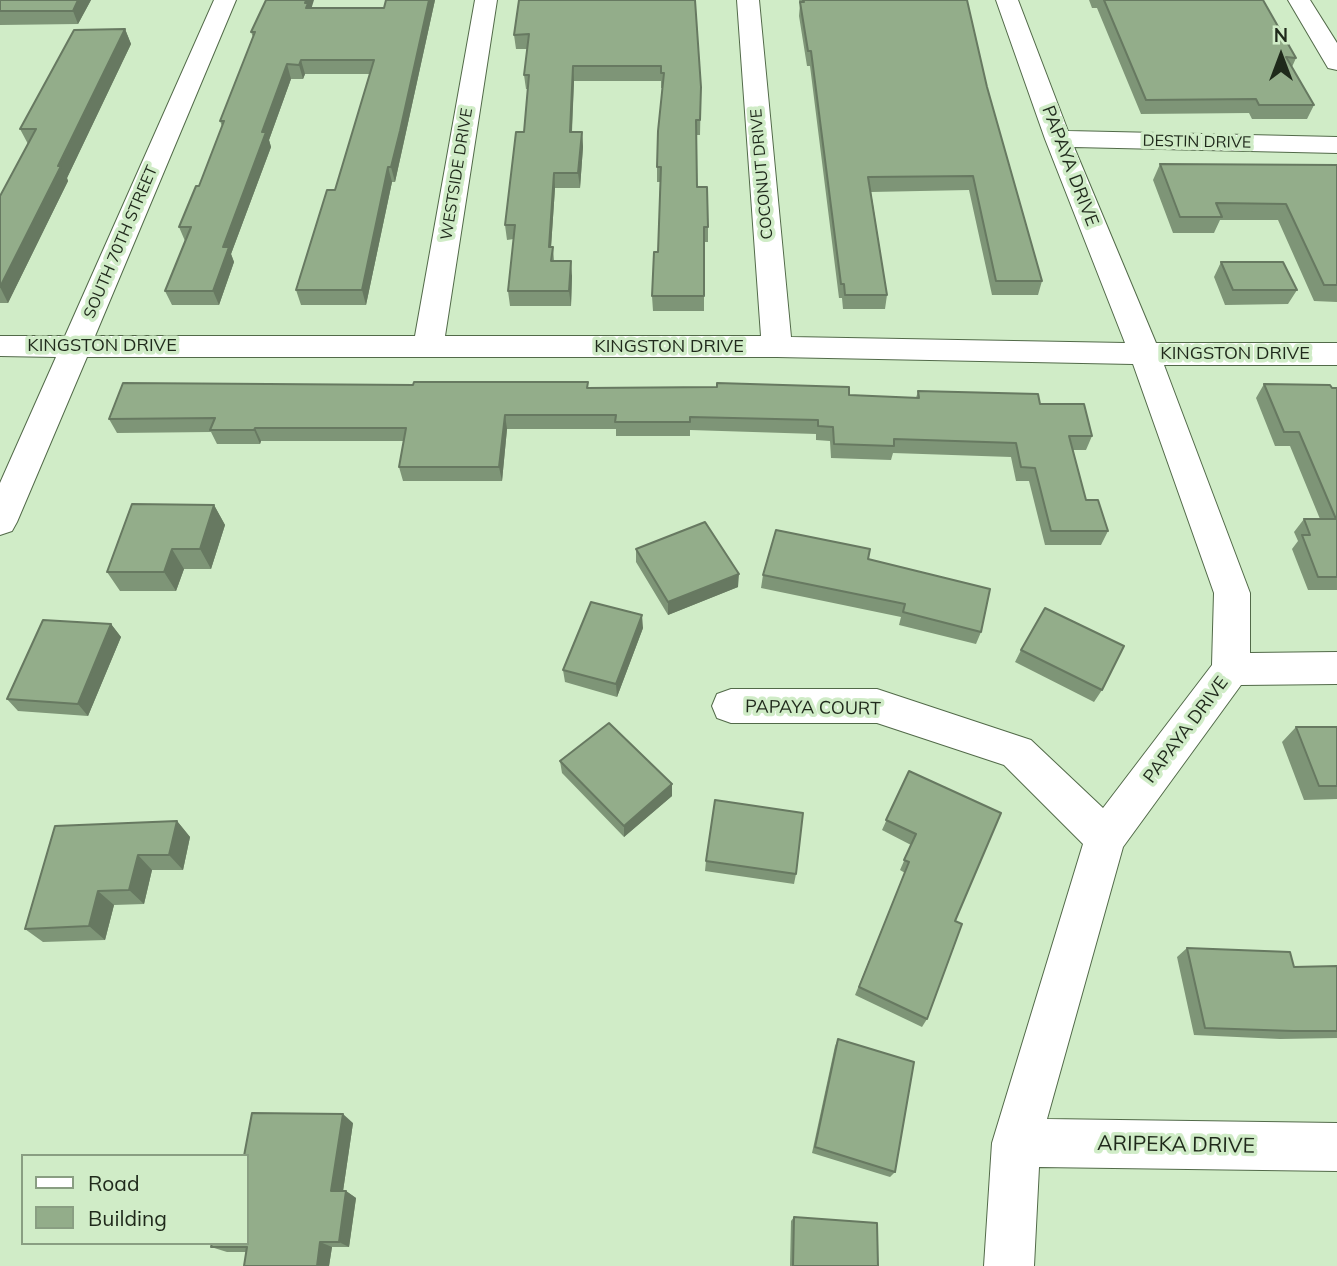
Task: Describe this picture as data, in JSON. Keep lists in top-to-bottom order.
{
  "streets": {
    "street": [
      "DESTIN DRIVE",
      "PAPAYA DRIVE",
      "WESTSIDE DRIVE",
      "COCONUT DRIVE",
      "SOUTH 70TH STREET",
      "KINGSTON DRIVE",
      "PAPAYA COURT",
      "ARIPEKA DRIVE"
    ]
  },
  "crossings": [
    ["DESTIN DRIVE", "PAPAYA DRIVE"],
    ["PAPAYA DRIVE", "KINGSTON DRIVE"],
    ["PAPAYA DRIVE", "PAPAYA COURT"],
    ["PAPAYA DRIVE", "ARIPEKA DRIVE"],
    ["WESTSIDE DRIVE", "KINGSTON DRIVE"],
    ["COCONUT DRIVE", "KINGSTON DRIVE"],
    ["SOUTH 70TH STREET", "KINGSTON DRIVE"]
  ],
  "legend": ["Road", "Building"],
  "north": "top"
}
